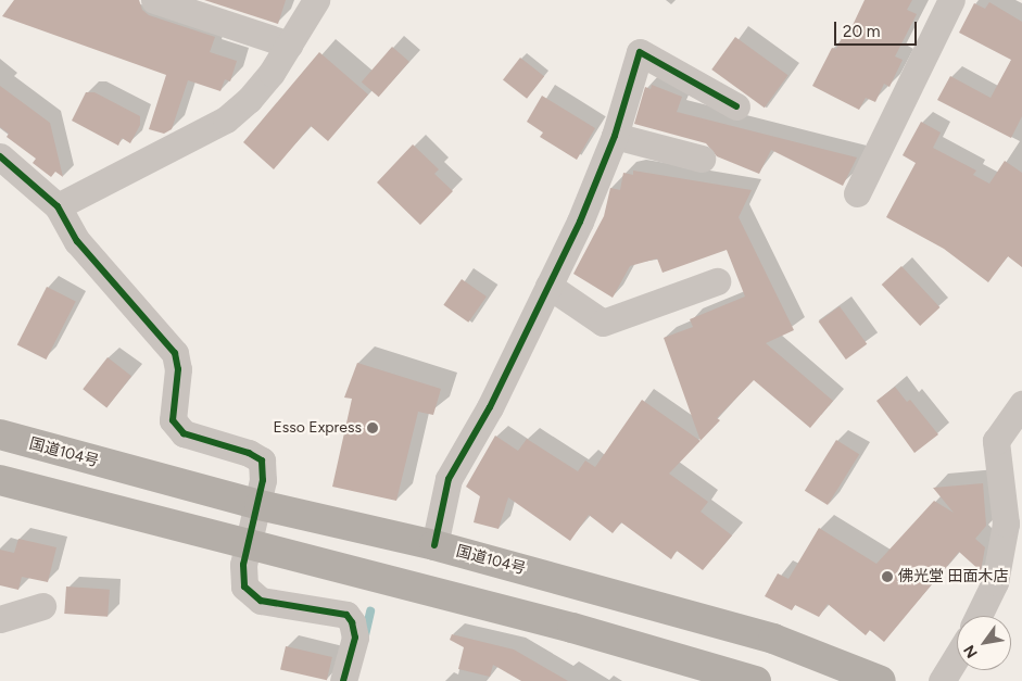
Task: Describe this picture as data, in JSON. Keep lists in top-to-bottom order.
{
  "streets": {
    "highway": ["国道104号"]
  },
  "places": ["Esso Express", "佛光堂 田面木店"],
  "scale_bar": "20 m",
  "north": "bottom left"
}
